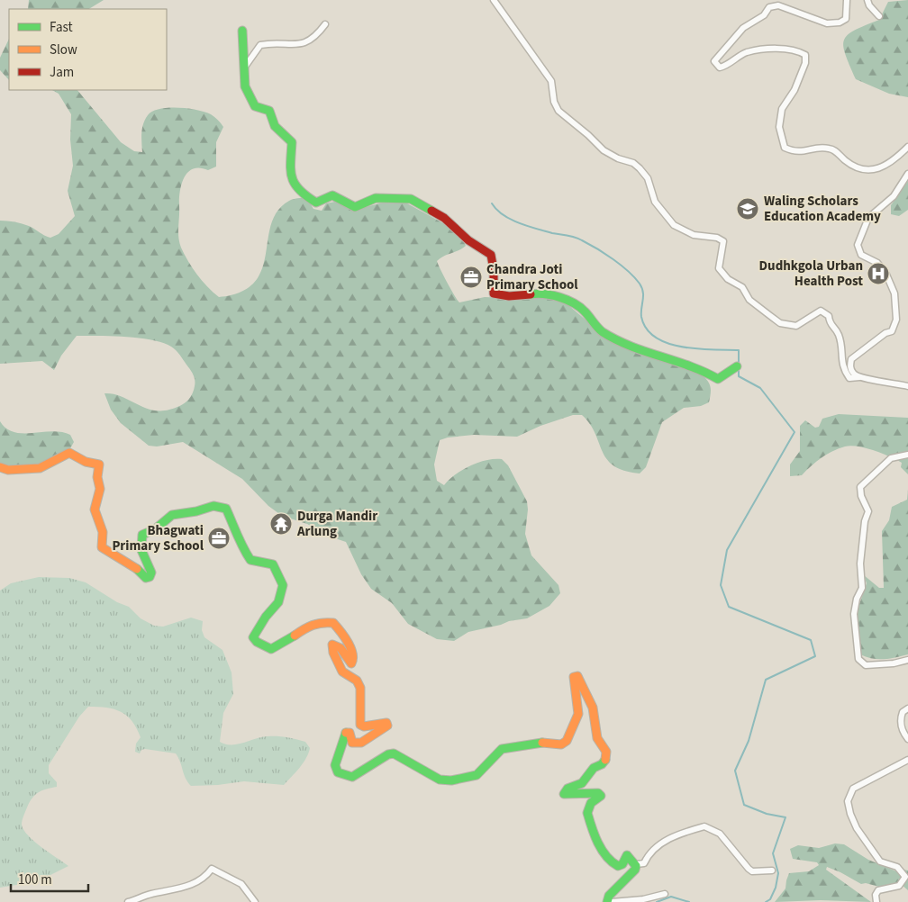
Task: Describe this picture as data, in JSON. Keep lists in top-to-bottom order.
{
  "places": {
    "school or university": ["Waling Scholars Education Academy"],
    "hospital": ["Dudhkgola Urban Health Post"],
    "office": ["Chandra Joti Primary School", "Bhagwati Primary School"],
    "temple": ["Durga Mandir Arlung"]
  },
  "legend": ["Fast", "Slow", "Jam"],
  "scale_bar": "100 m"
}
